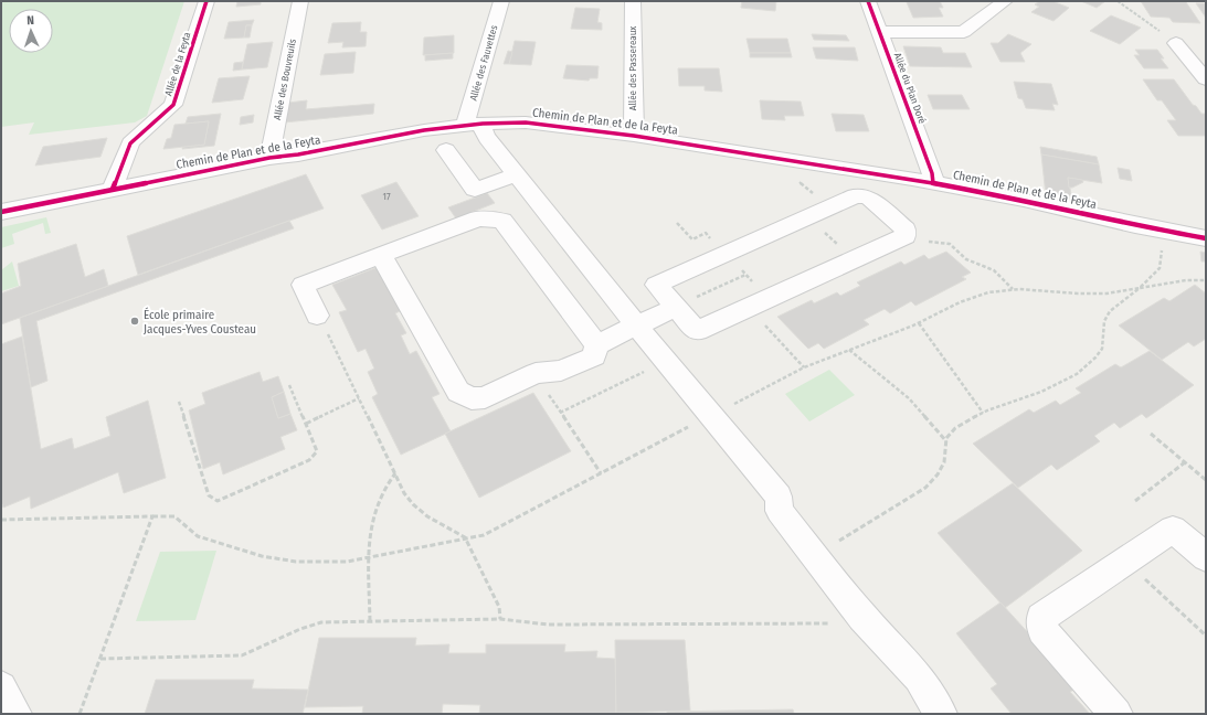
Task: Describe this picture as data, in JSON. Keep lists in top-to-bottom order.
{
  "streets": {
    "street": [
      "Allée des Fauvettes",
      "Allée de la Feyta",
      "Allée des Passereaux",
      "Allée des Bouvreuils",
      "Allée du Plan Doré",
      "Chemin de Plan et de la Feyta"
    ]
  },
  "crossings": [
    ["Allée des Fauvettes", "Chemin de Plan et de la Feyta"],
    ["Allée de la Feyta", "Chemin de Plan et de la Feyta"],
    ["Allée des Passereaux", "Chemin de Plan et de la Feyta"],
    ["Allée des Bouvreuils", "Chemin de Plan et de la Feyta"],
    ["Allée du Plan Doré", "Chemin de Plan et de la Feyta"]
  ],
  "places": ["École primaire Jacques-Yves Cousteau"],
  "house_numbers": ["17"],
  "north": "top"
}
